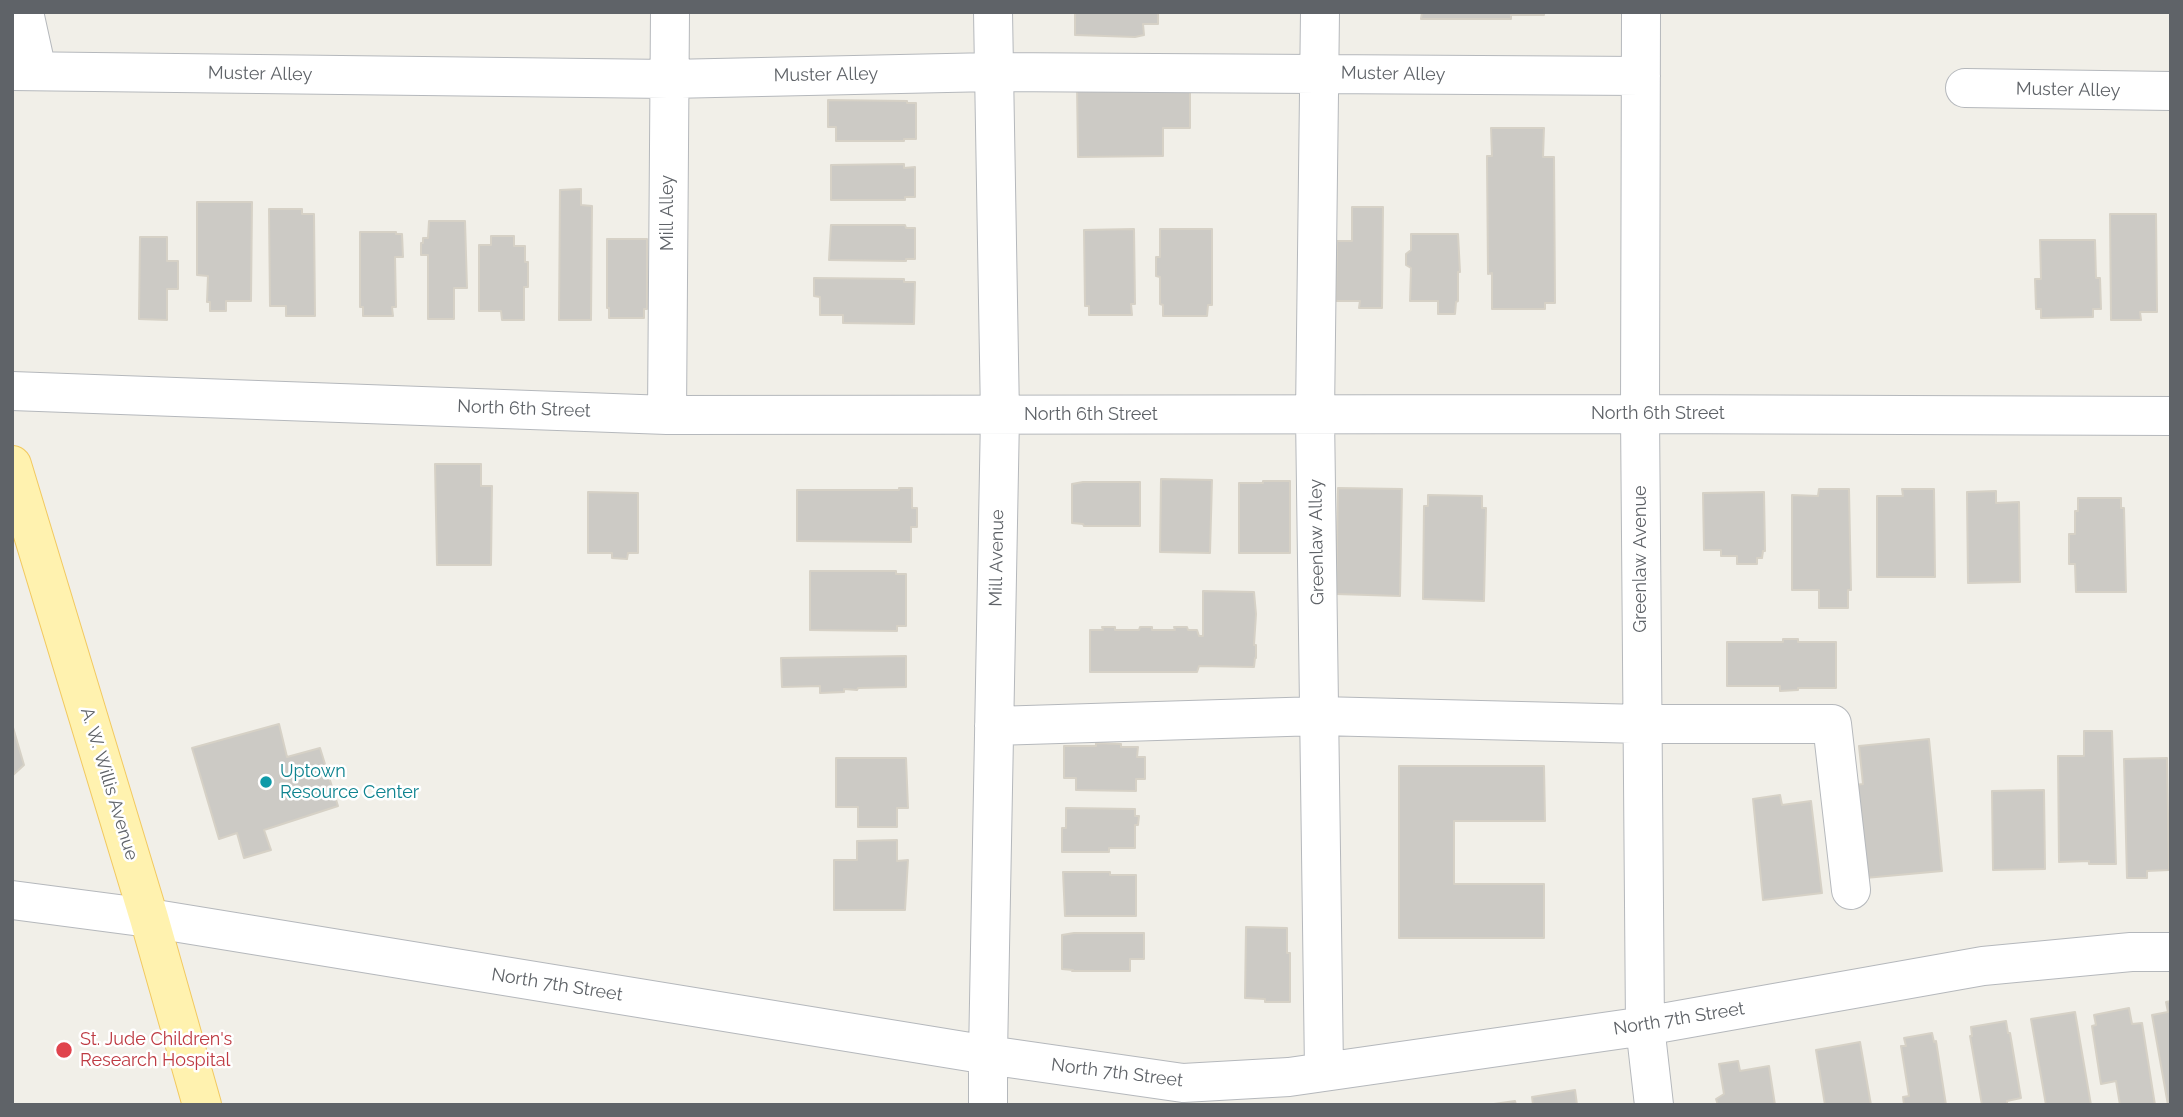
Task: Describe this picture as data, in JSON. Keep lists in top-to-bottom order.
{
  "streets": {
    "main road": ["A. W. Willis Avenue"],
    "street": [
      "Muster Alley",
      "Mill Alley",
      "North 6th Street",
      "Greenlaw Alley",
      "Mill Avenue",
      "Greenlaw Avenue",
      "North 7th Street"
    ]
  },
  "crossings": [
    ["Muster Alley", "Mill Alley"],
    ["Muster Alley", "Greenlaw Alley"],
    ["Muster Alley", "Mill Avenue"],
    ["Muster Alley", "Greenlaw Avenue"],
    ["Mill Alley", "North 6th Street"],
    ["North 6th Street", "Greenlaw Alley"],
    ["North 6th Street", "Mill Avenue"],
    ["North 6th Street", "Greenlaw Avenue"],
    ["Greenlaw Alley", "North 7th Street"],
    ["Mill Avenue", "North 7th Street"],
    ["Greenlaw Avenue", "North 7th Street"],
    ["A. W. Willis Avenue", "North 7th Street"]
  ],
  "places": ["Uptown Resource Center", "St. Jude Children's Research Hospital"]
}
